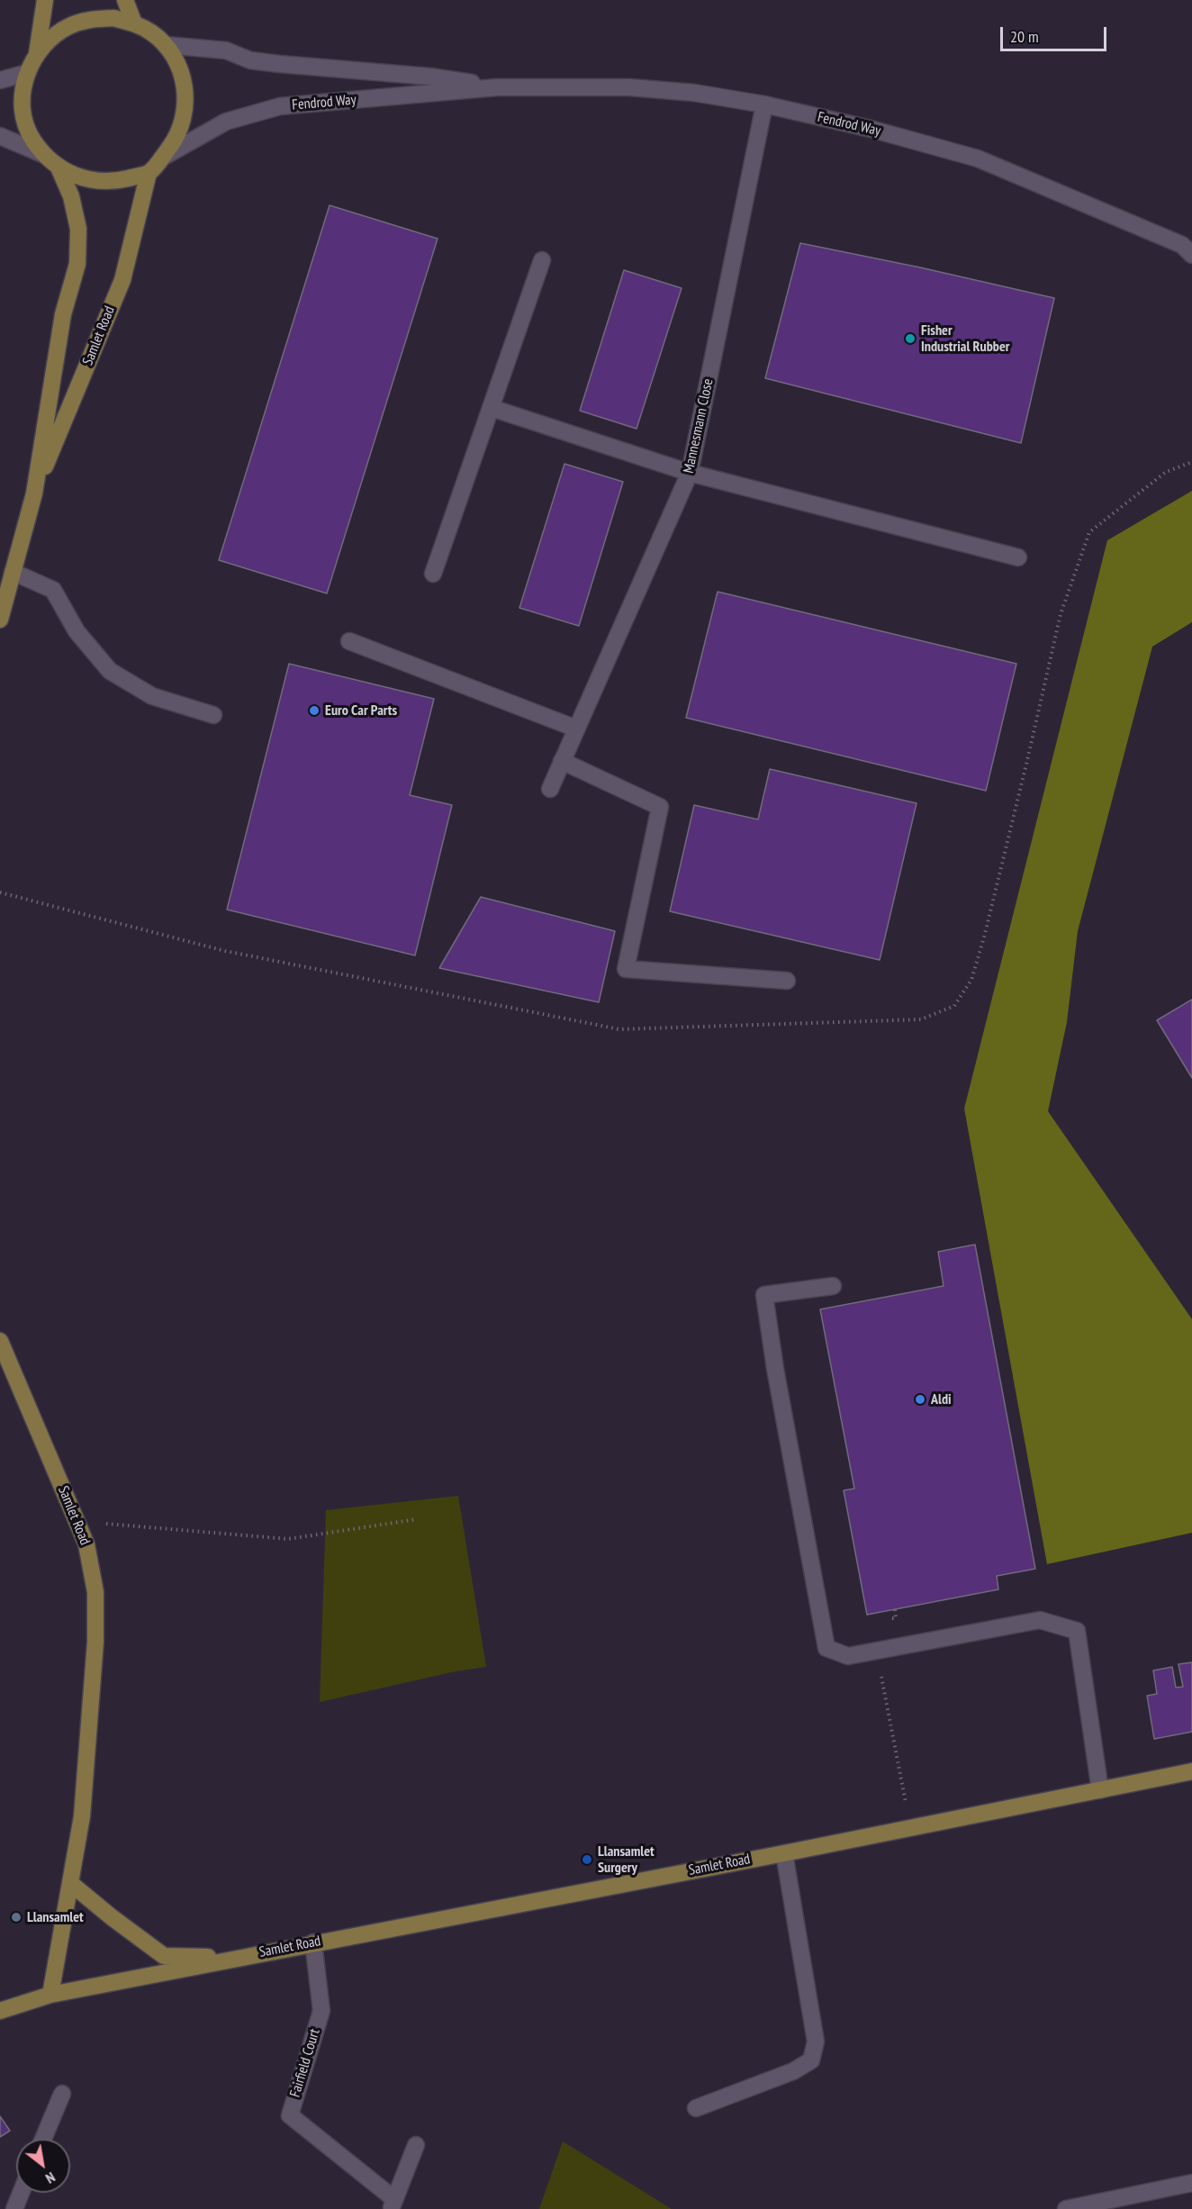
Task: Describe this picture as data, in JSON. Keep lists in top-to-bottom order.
{
  "streets": {
    "main road": ["Samlet Road"],
    "street": ["Fendrod Way", "Mannesmann Close", "Fairfield Court"]
  },
  "crossings": [
    ["Fendrod Way", "Samlet Road"],
    ["Fendrod Way", "Mannesmann Close"],
    ["Samlet Road", "Fairfield Court"]
  ],
  "places": [
    "Fisher Industrial Rubber",
    "Euro Car Parts",
    "Aldi",
    "Llansamlet Surgery",
    "Llansamlet"
  ],
  "scale_bar": "20 m",
  "north": "bottom right"
}
